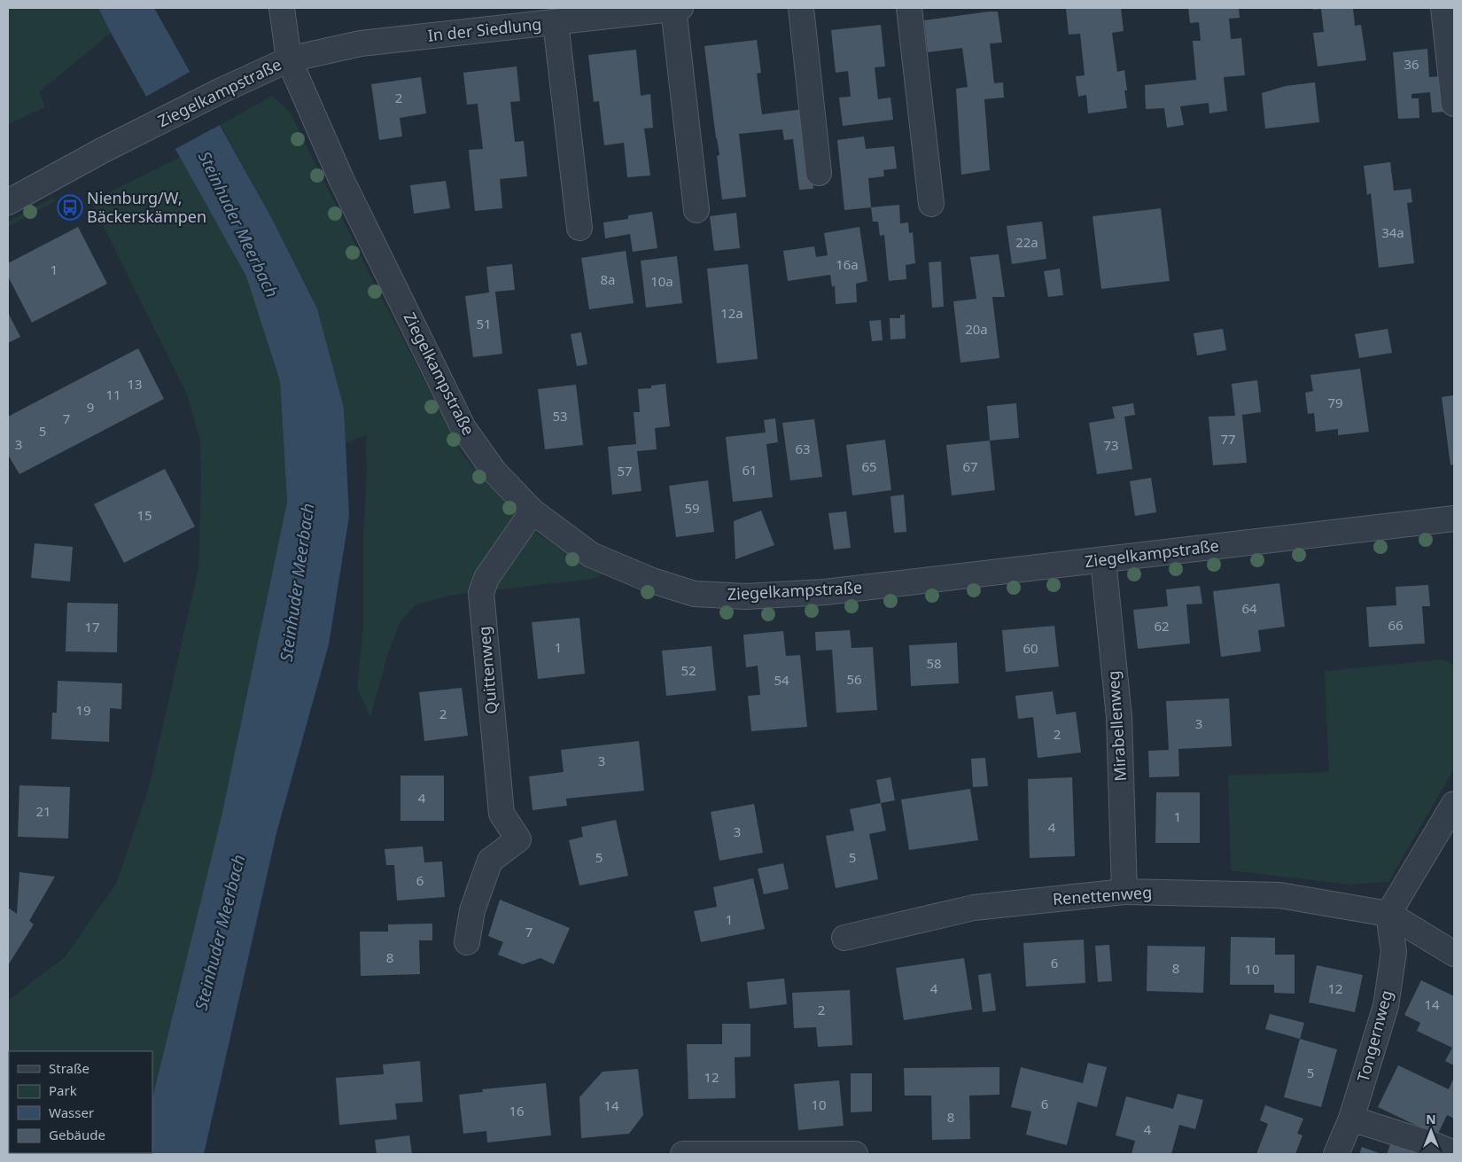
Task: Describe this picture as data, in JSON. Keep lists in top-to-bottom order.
{
  "streets": {
    "street": [
      "In der Siedlung",
      "Ziegelkampstraße",
      "Quittenweg",
      "Mirabellenweg",
      "Renettenweg",
      "Tongernweg"
    ]
  },
  "crossings": [
    ["In der Siedlung", "Ziegelkampstraße"],
    ["Ziegelkampstraße", "Quittenweg"],
    ["Ziegelkampstraße", "Mirabellenweg"],
    ["Mirabellenweg", "Renettenweg"],
    ["Renettenweg", "Tongernweg"]
  ],
  "water": ["Steinhuder Meerbach"],
  "places": {
    "bus stop": ["Nienburg/W, Bäckerskämpen"]
  },
  "house_numbers": [
    "36",
    "2",
    "34a",
    "22a",
    "16a",
    "1",
    "8a",
    "10a",
    "12a",
    "51",
    "20a",
    "13",
    "11",
    "79",
    "9",
    "53",
    "7",
    "5",
    "77",
    "3",
    "73",
    "63",
    "65",
    "67",
    "61",
    "57",
    "59",
    "15",
    "64",
    "66",
    "62",
    "17",
    "1",
    "60",
    "58",
    "52",
    "56",
    "54",
    "19",
    "2",
    "3",
    "2",
    "3",
    "4",
    "21",
    "1",
    "4",
    "3",
    "5",
    "5",
    "6",
    "1",
    "7",
    "8",
    "6",
    "8",
    "10",
    "4",
    "12",
    "14",
    "2",
    "5",
    "12",
    "6",
    "10",
    "14",
    "16",
    "8",
    "4"
  ],
  "legend": [
    "Straße",
    "Park",
    "Wasser",
    "Gebäude"
  ],
  "north": "top"
}
